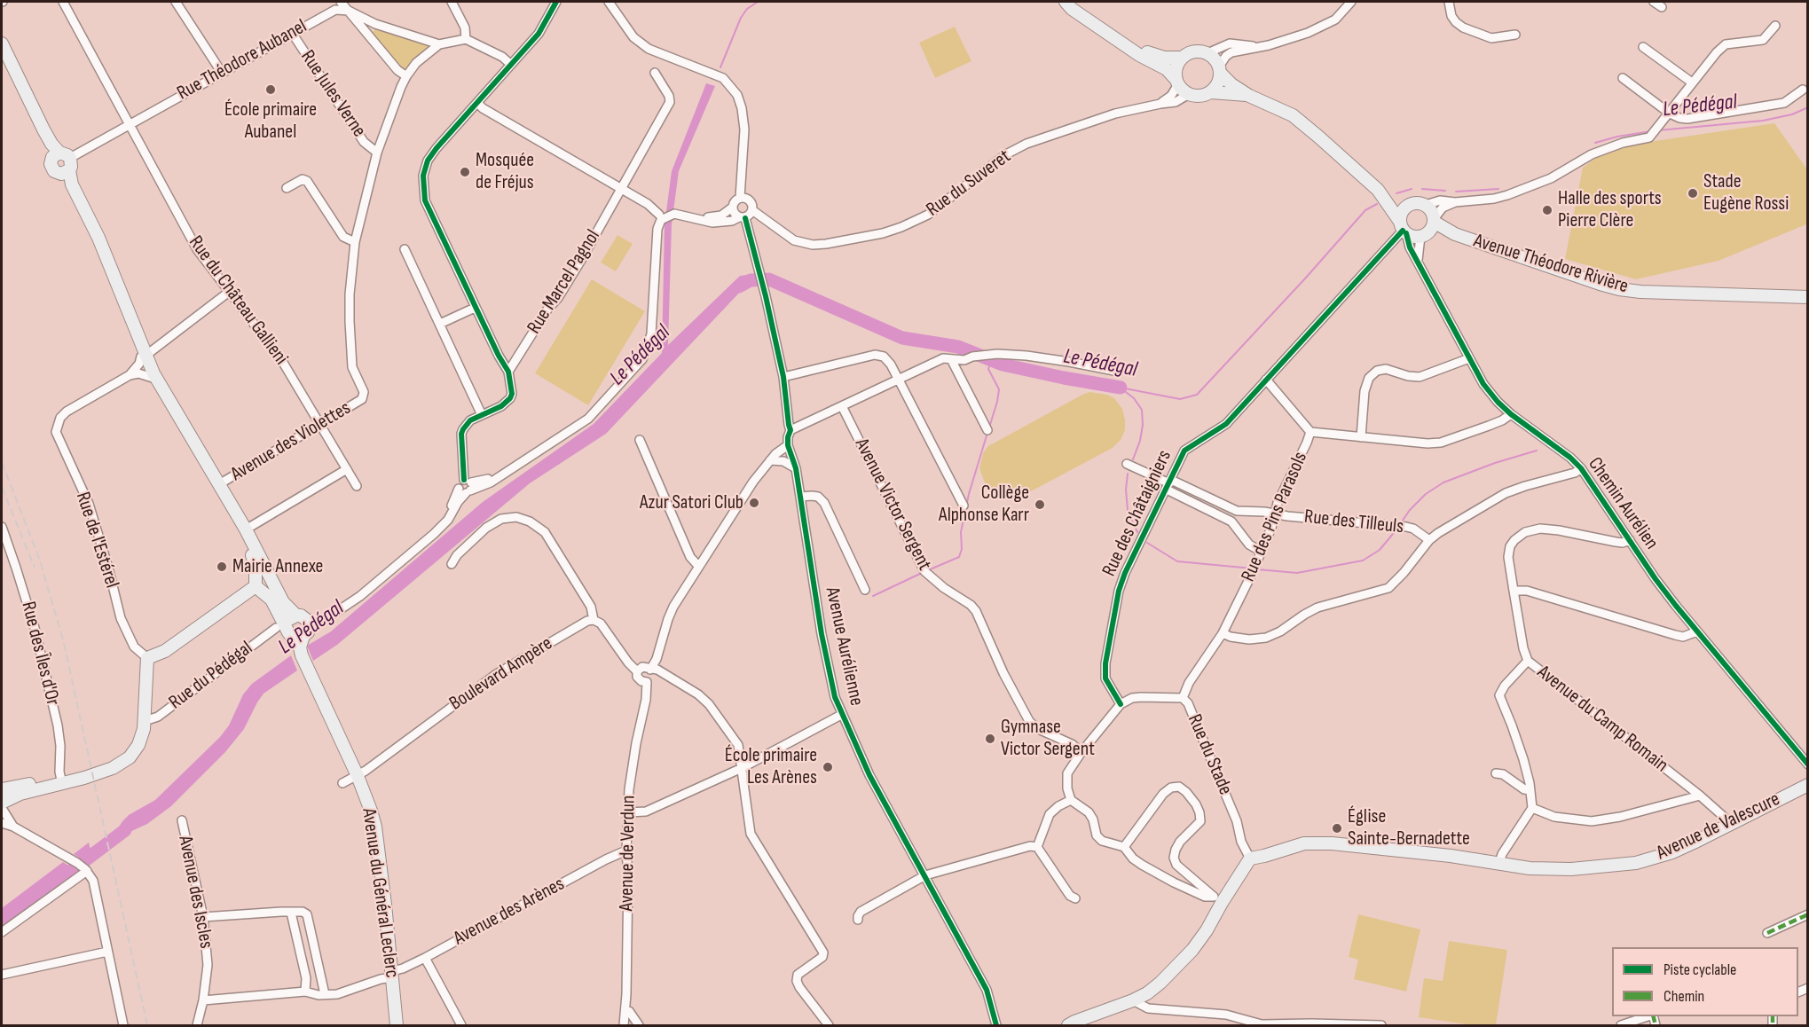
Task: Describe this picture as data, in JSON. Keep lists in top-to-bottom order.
{
  "streets": {
    "main road": ["Avenue Théodore Rivière", "Avenue de Valescure", "Avenue du Général Leclerc"],
    "street": [
      "Rue Théodore Aubanel",
      "Rue Jules Verne",
      "Rue du Suveret",
      "Rue Marcel Pagnol",
      "Rue du Château Gallieni",
      "Avenue des Violettes",
      "Chemin Aurélien",
      "Avenue Victor Sergent",
      "Rue des Châtaigniers",
      "Rue des Pins Parasols",
      "Rue des Tilleuls",
      "Rue de l'Estérel",
      "Avenue Aurélienne",
      "Rue des Îles d'Or",
      "Boulevard Ampère",
      "Rue du Pédégal",
      "Avenue du Camp Romain",
      "Rue du Stade",
      "Avenue de Verdun",
      "Avenue des Iscles",
      "Avenue des Arènes"
    ]
  },
  "crossings": [
    ["Rue Théodore Aubanel", "Rue Jules Verne"],
    ["Rue Théodore Aubanel", "Rue du Château Gallieni"],
    ["Rue du Suveret", "Avenue Aurélienne"],
    ["Avenue Théodore Rivière", "Chemin Aurélien"],
    ["Avenue Théodore Rivière", "Rue des Châtaigniers"],
    ["Rue du Château Gallieni", "Avenue des Violettes"],
    ["Chemin Aurélien", "Rue des Châtaigniers"],
    ["Chemin Aurélien", "Rue des Pins Parasols"],
    ["Chemin Aurélien", "Avenue du Camp Romain"],
    ["Rue des Châtaigniers", "Rue des Tilleuls"],
    ["Rue des Châtaigniers", "Rue du Stade"],
    ["Rue des Pins Parasols", "Rue des Tilleuls"],
    ["Rue des Pins Parasols", "Rue du Stade"],
    ["Boulevard Ampère", "Avenue du Général Leclerc"],
    ["Rue du Pédégal", "Avenue du Général Leclerc"],
    ["Avenue du Camp Romain", "Avenue de Valescure"],
    ["Rue du Stade", "Avenue de Valescure"],
    ["Avenue de Verdun", "Avenue des Arènes"],
    ["Avenue des Iscles", "Avenue des Arènes"],
    ["Avenue du Général Leclerc", "Avenue des Arènes"]
  ],
  "water": ["Le Pédégal"],
  "places": [
    "École primaire Aubanel",
    "Mosquée de Fréjus",
    "Stade Eugène Rossi",
    "Halle des sports Pierre Clère",
    "Azur Satori Club",
    "Collège Alphonse Karr",
    "Mairie Annexe",
    "Gymnase Victor Sergent",
    "École primaire Les Arènes",
    "Église Sainte-Bernadette"
  ],
  "legend": ["Piste cyclable", "Chemin"]
}
